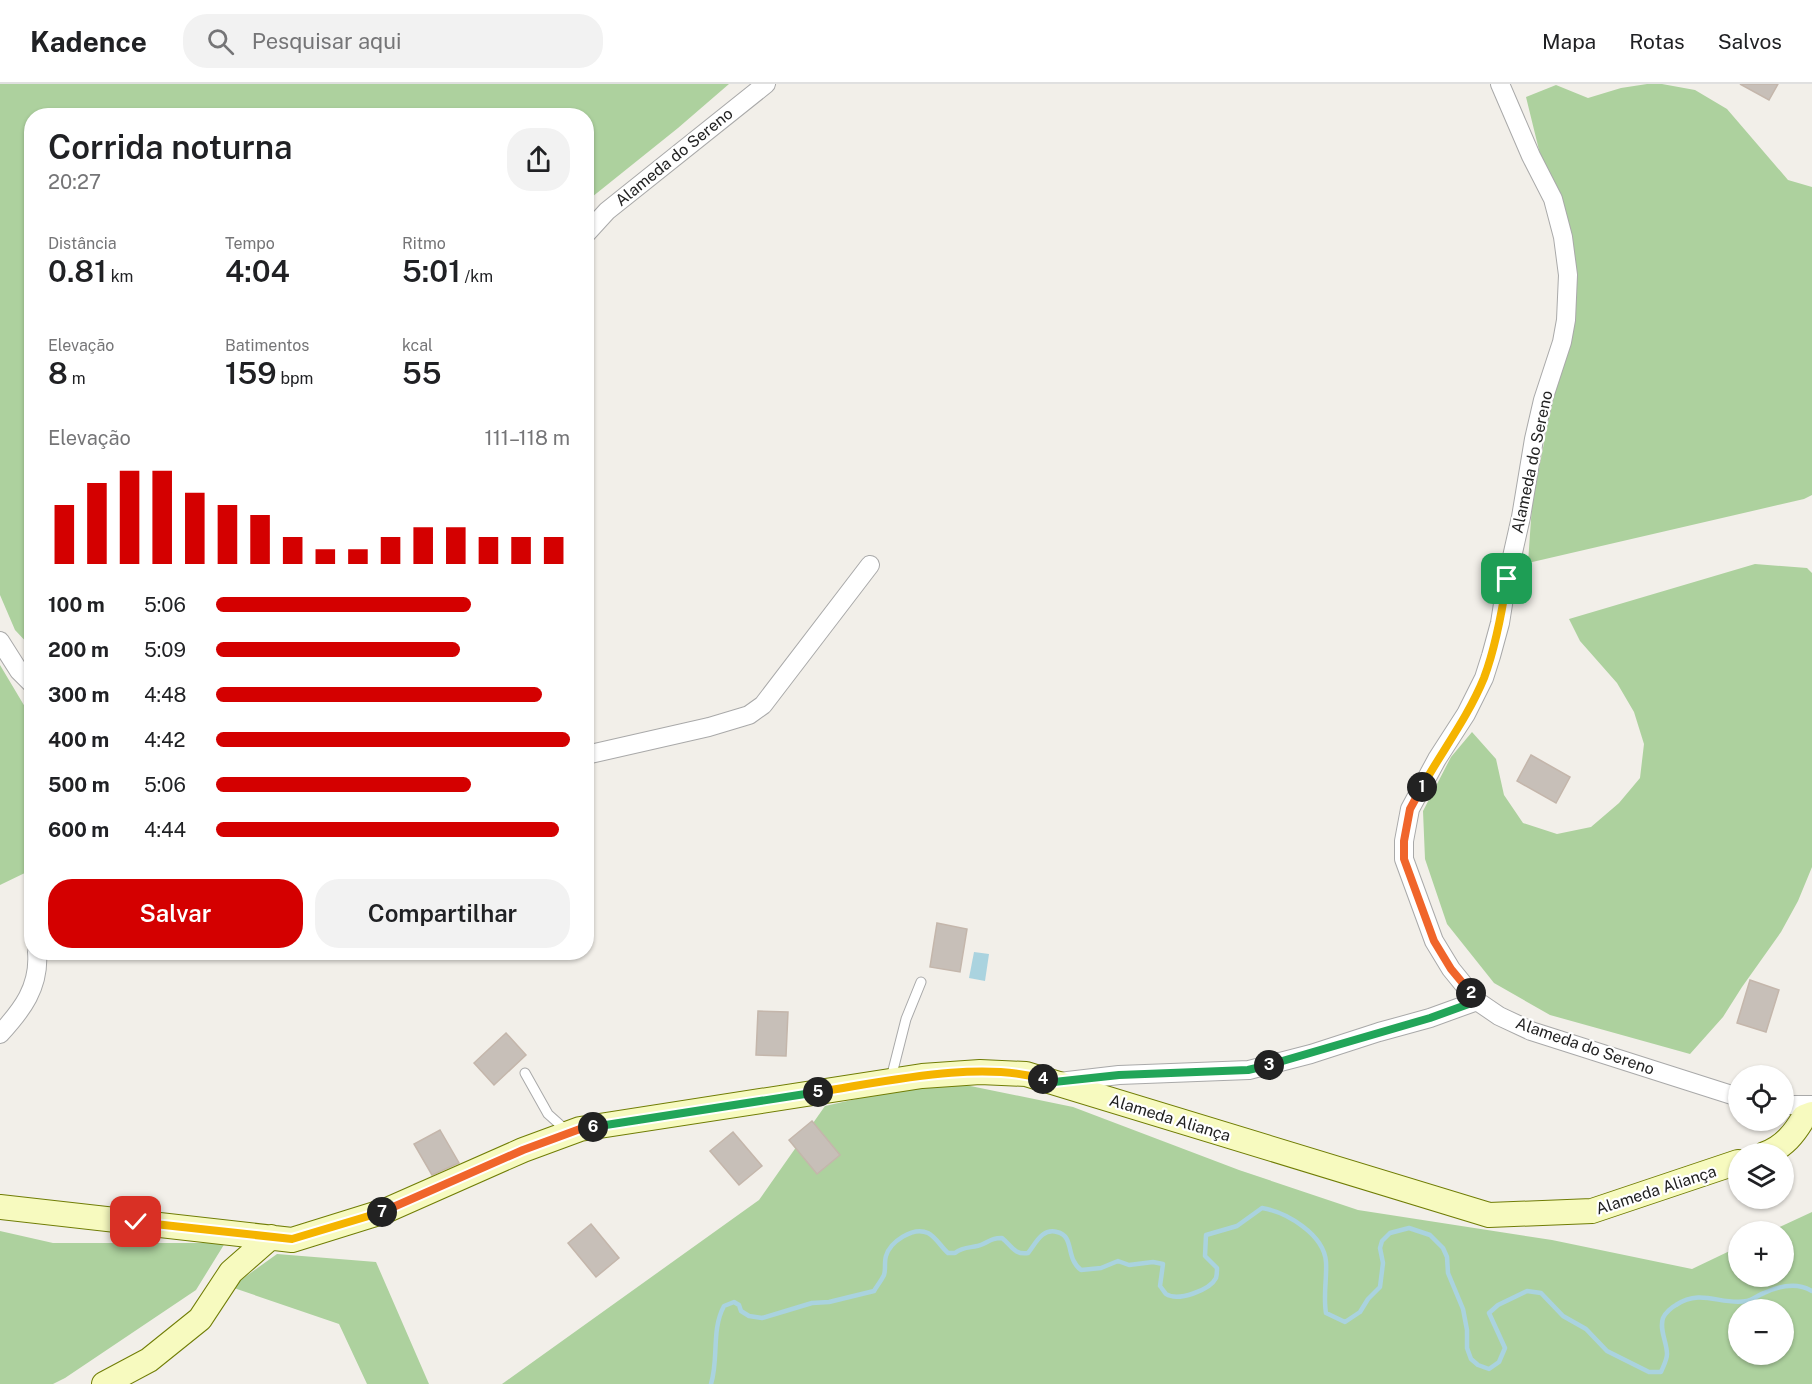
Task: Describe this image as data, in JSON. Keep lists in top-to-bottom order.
{
  "streets": {
    "street": ["Alameda do Sereno", "Alameda Aliança"]
  },
  "page": {
    "header": "Kadence",
    "search": "Pesquisar aqui",
    "nav": ["Mapa", "Rotas", "Salvos"],
    "heading": ["Corrida noturna", "20:27"],
    "stats": [
      ["Distância", "0.81 km"],
      ["Tempo", "4:04"],
      ["Ritmo", "5:01 /km"],
      ["Elevação", "8 m"],
      ["Batimentos", "159 bpm"],
      ["kcal", "55"]
    ],
    "chart": ["Elevação", "111–118 m"],
    "list": [
      {
        "name": "100 m",
        "note": "5:06"
      },
      {
        "name": "200 m",
        "note": "5:09"
      },
      {
        "name": "300 m",
        "note": "4:48"
      },
      {
        "name": "400 m",
        "note": "4:42"
      },
      {
        "name": "500 m",
        "note": "5:06"
      },
      {
        "name": "600 m",
        "note": "4:44"
      }
    ],
    "pins": [
      "1",
      "2",
      "3",
      "4",
      "5",
      "6",
      "7"
    ],
    "buttons": ["Salvar", "Compartilhar"],
    "map_buttons": ["+", "−"]
  }
}
